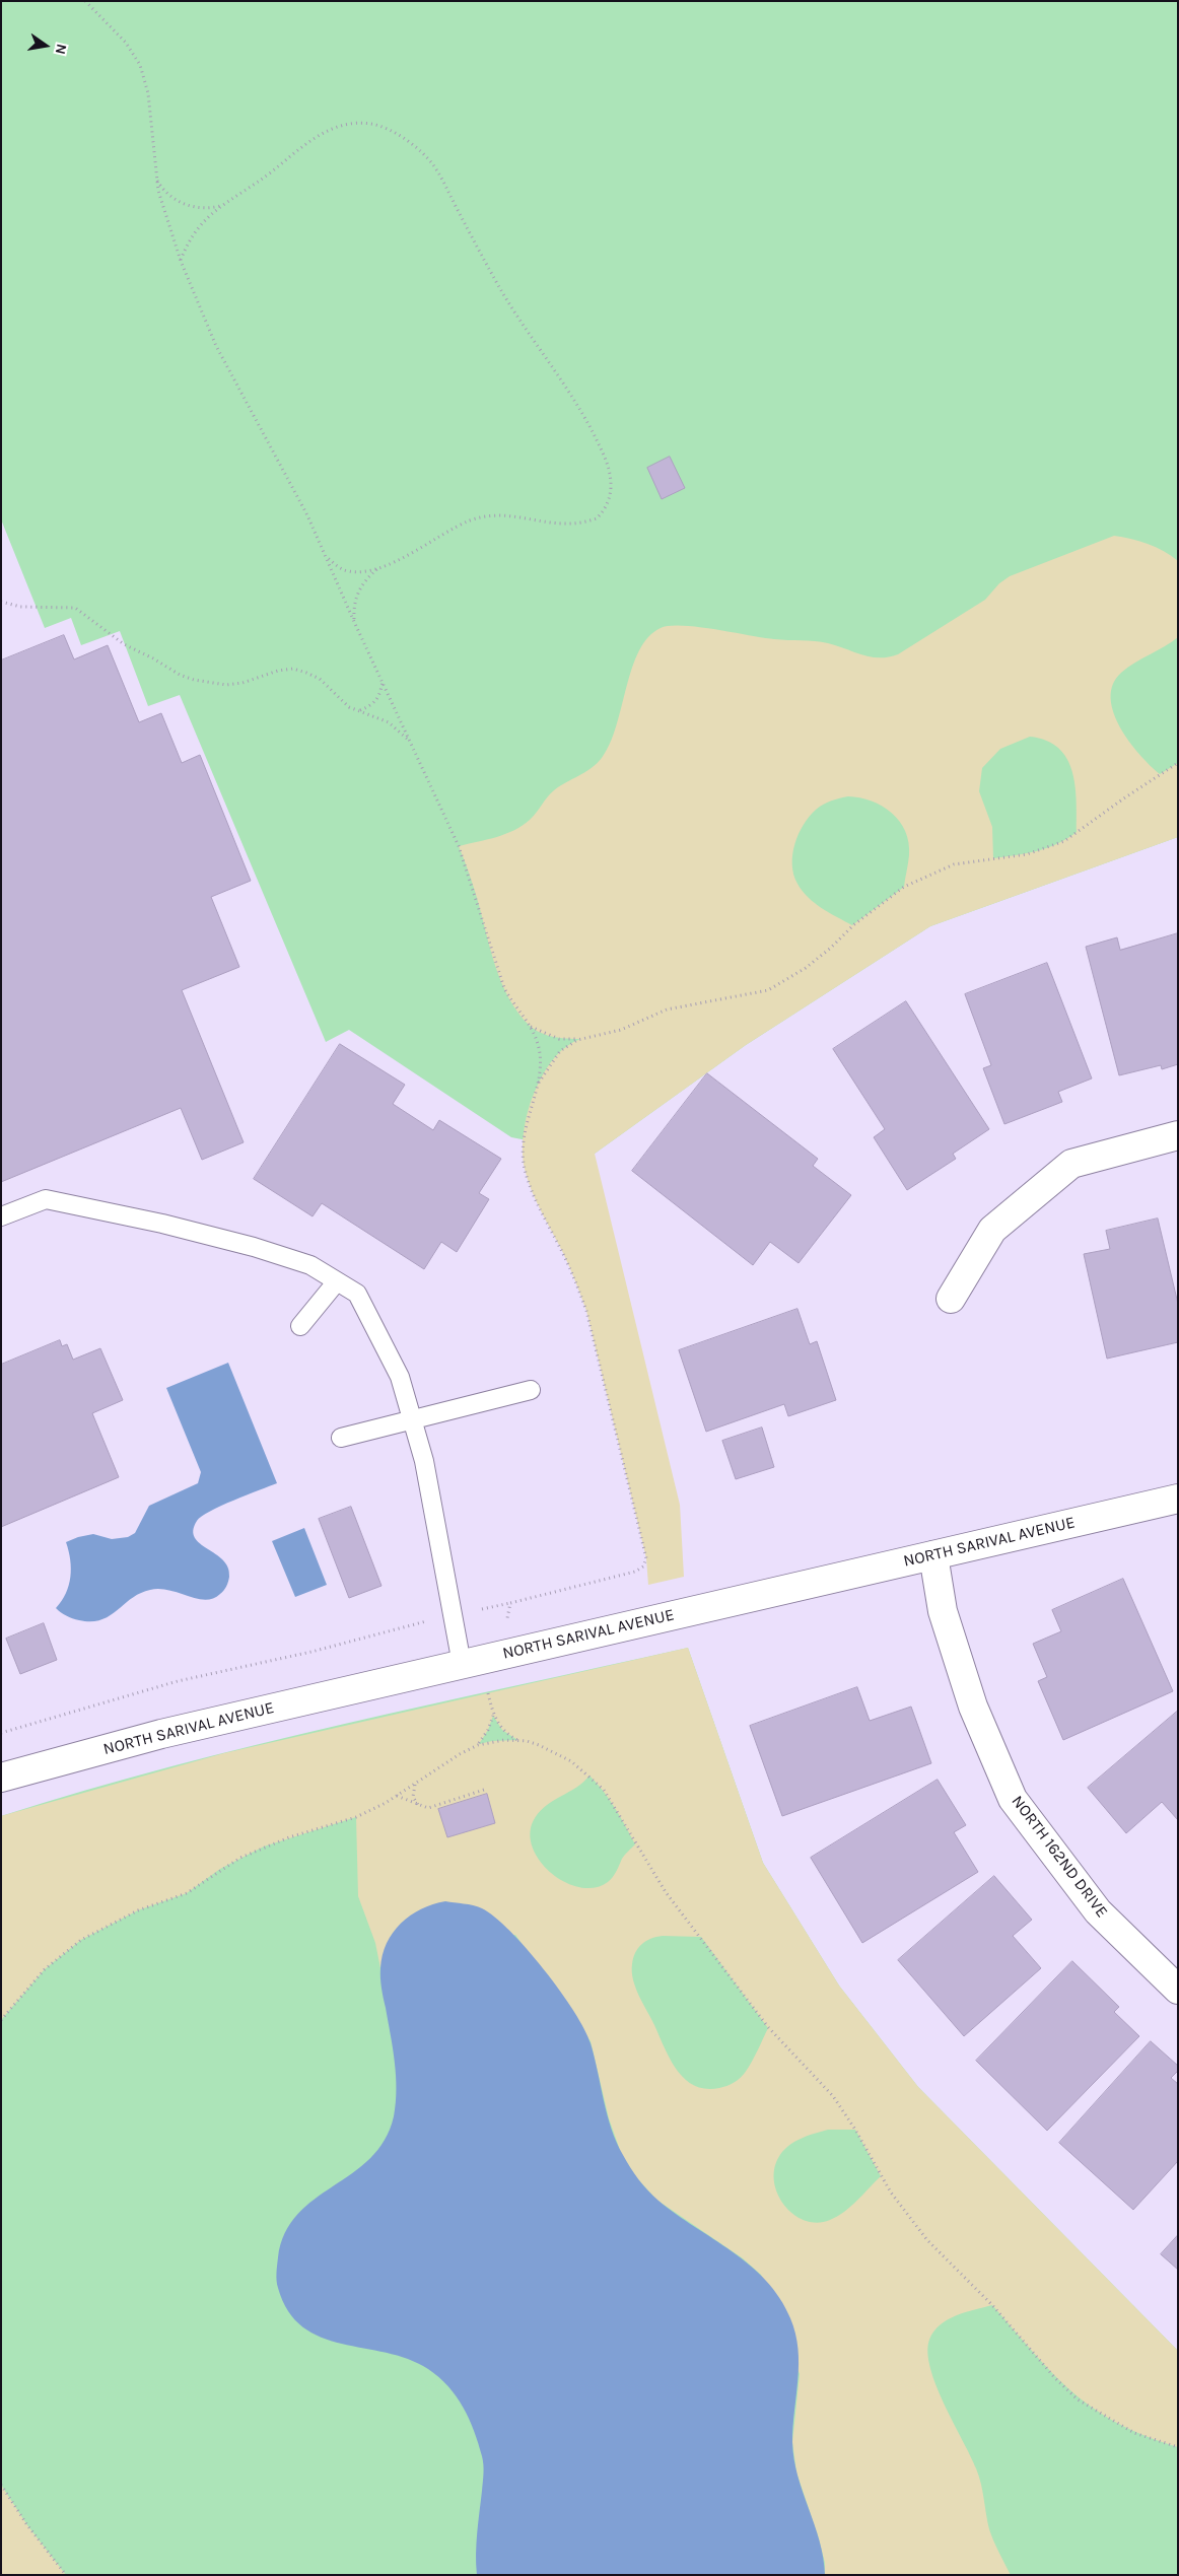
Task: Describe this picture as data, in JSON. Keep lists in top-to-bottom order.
{
  "streets": {
    "street": ["NORTH SARIVAL AVENUE", "NORTH 162ND DRIVE"]
  },
  "crossings": [
    ["NORTH SARIVAL AVENUE", "NORTH 162ND DRIVE"]
  ],
  "north": "right"
}
